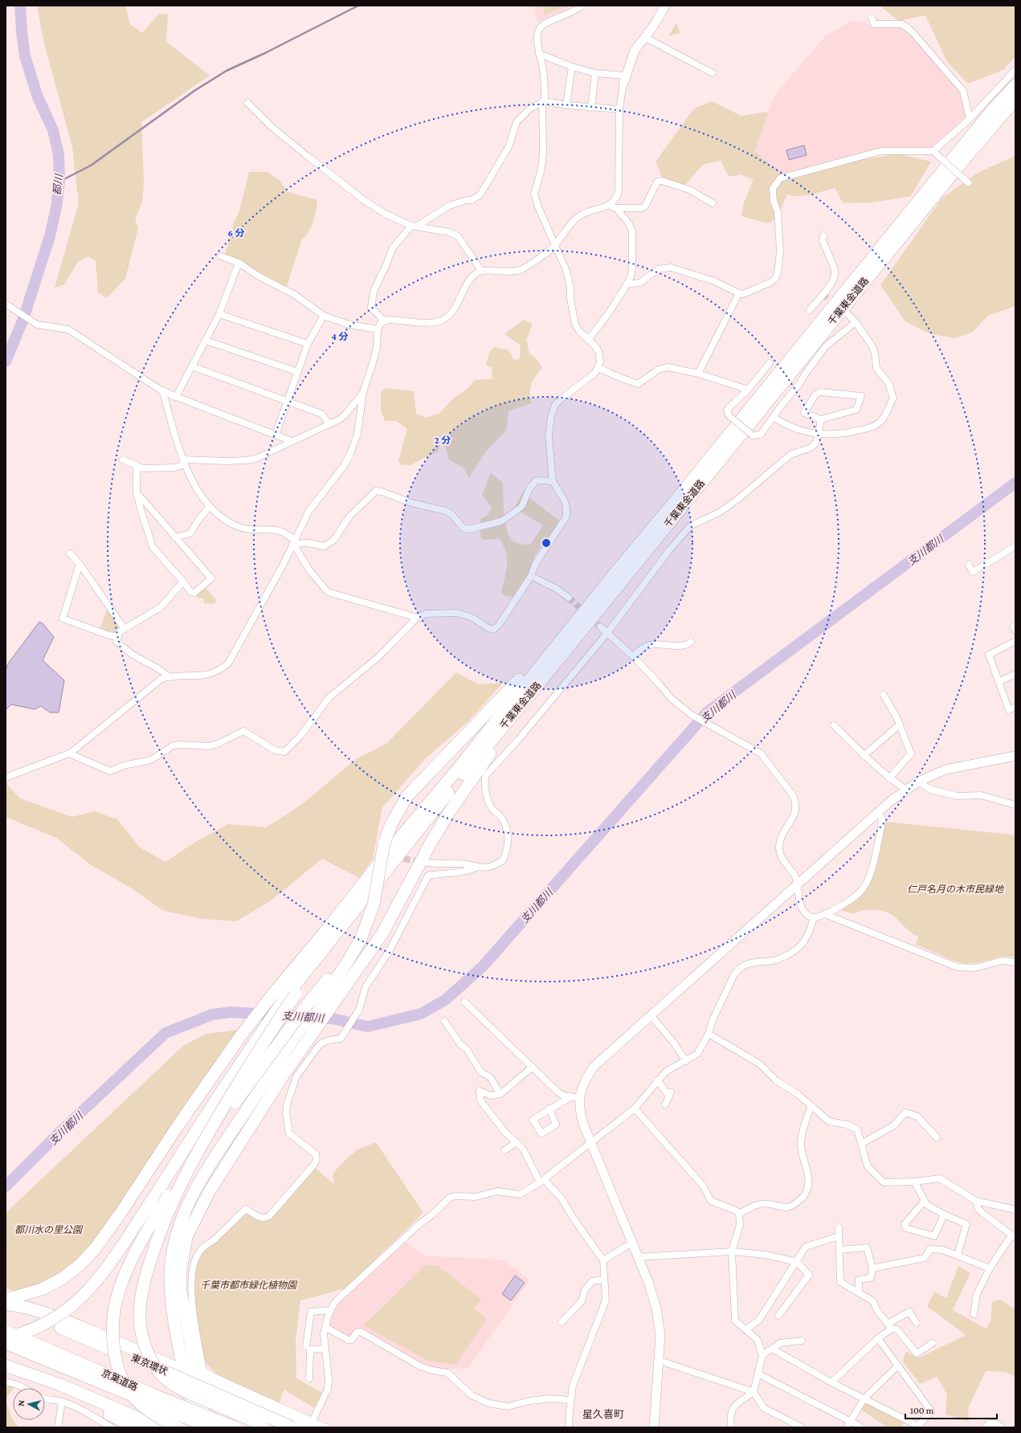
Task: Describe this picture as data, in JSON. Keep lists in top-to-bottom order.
{
  "streets": {
    "highway": ["千葉東金道路", "東京環状", "京葉道路"]
  },
  "districts": ["星久喜町"],
  "water": ["都川", "支川都川"],
  "parks": ["仁戸名月の木市民緑地", "都川水の里公園", "千葉市都市緑化植物園"],
  "scale_bar": "100 m",
  "north": "left",
  "rings": ["6 分", "4 分", "2 分"]
}
